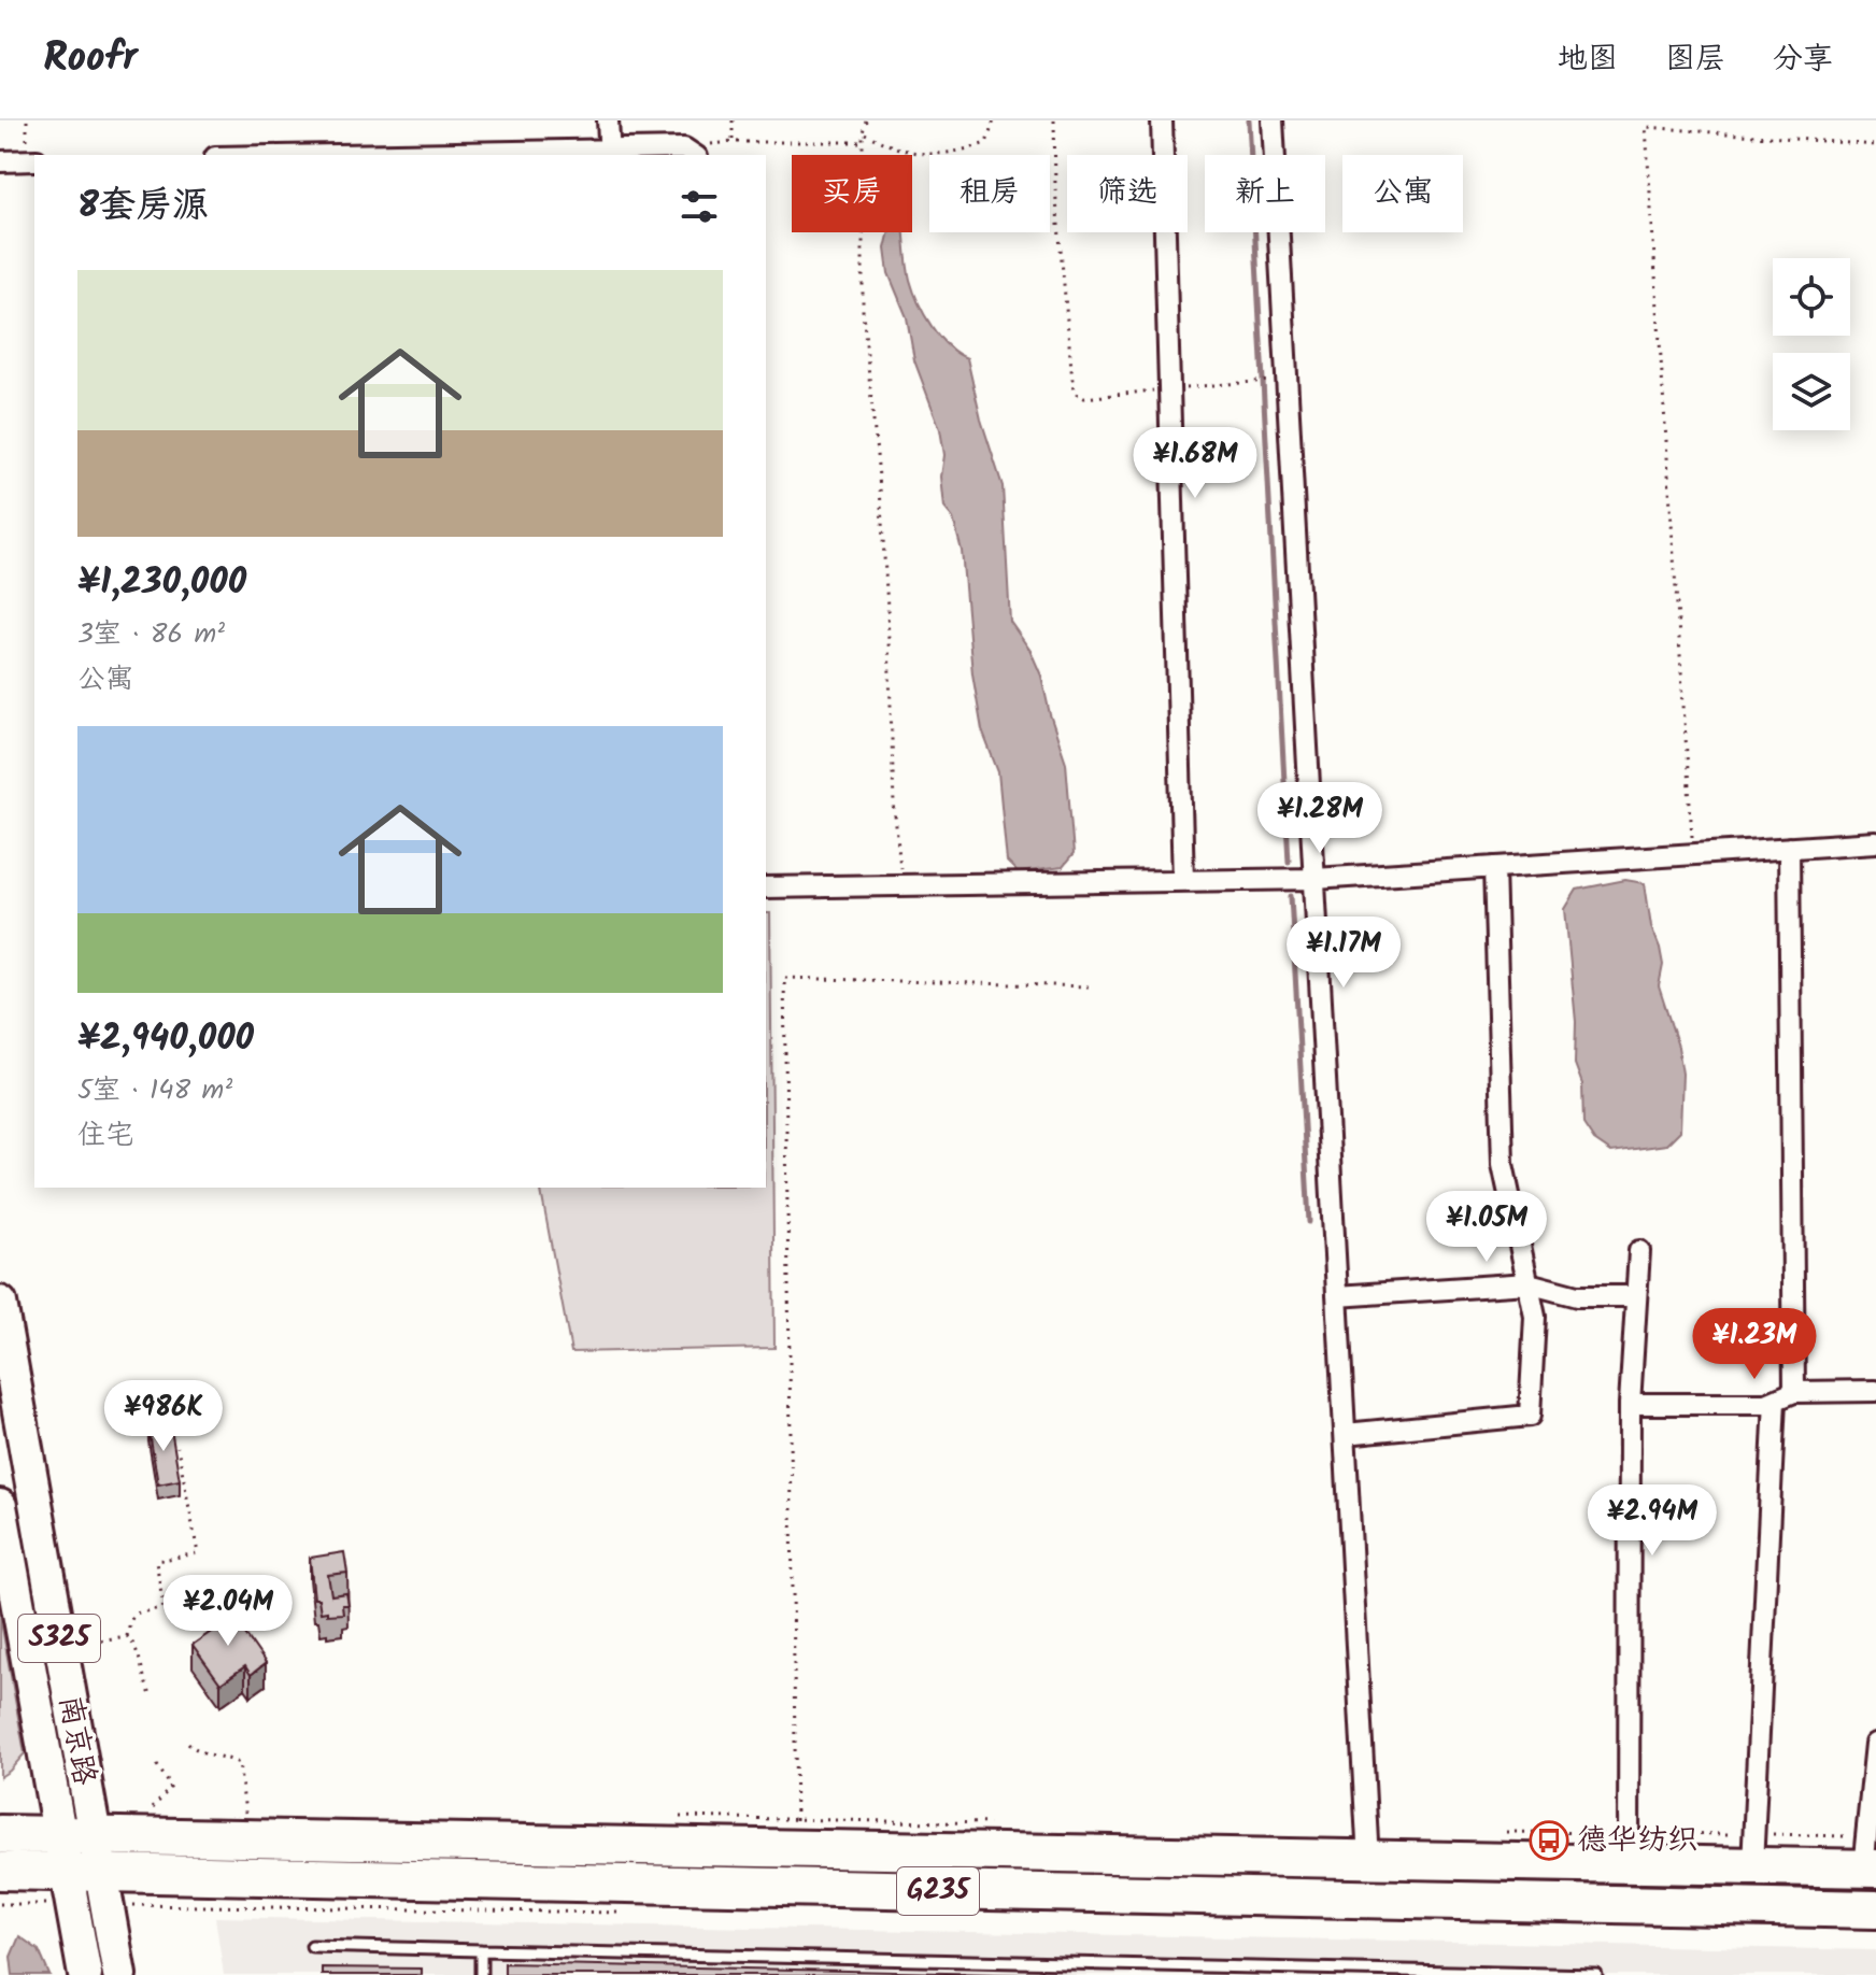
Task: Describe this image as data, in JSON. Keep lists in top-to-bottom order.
{
  "streets": {
    "highway": ["G235"],
    "main road": ["S325", "南京路"]
  },
  "crossings": [
    ["南京路", "G235"]
  ],
  "places": {
    "bus stop": ["德华纺织"]
  },
  "page": {
    "header": "Roofr",
    "nav": ["地图", "图层", "分享"],
    "chip": [
      "买房",
      "租房",
      "筛选",
      "新上",
      "公寓"
    ],
    "heading": "8套房源",
    "list": [
      {
        "name": "¥1,230,000",
        "note": "3室 · 86 m² · 公寓"
      },
      {
        "name": "¥2,940,000",
        "note": "5室 · 148 m² · 住宅"
      }
    ],
    "price": [
      "¥1.68M",
      "¥1.28M",
      "¥1.17M",
      "¥1.05M",
      "¥1.23M",
      "¥986K",
      "¥2.94M",
      "¥2.04M"
    ]
  }
}
